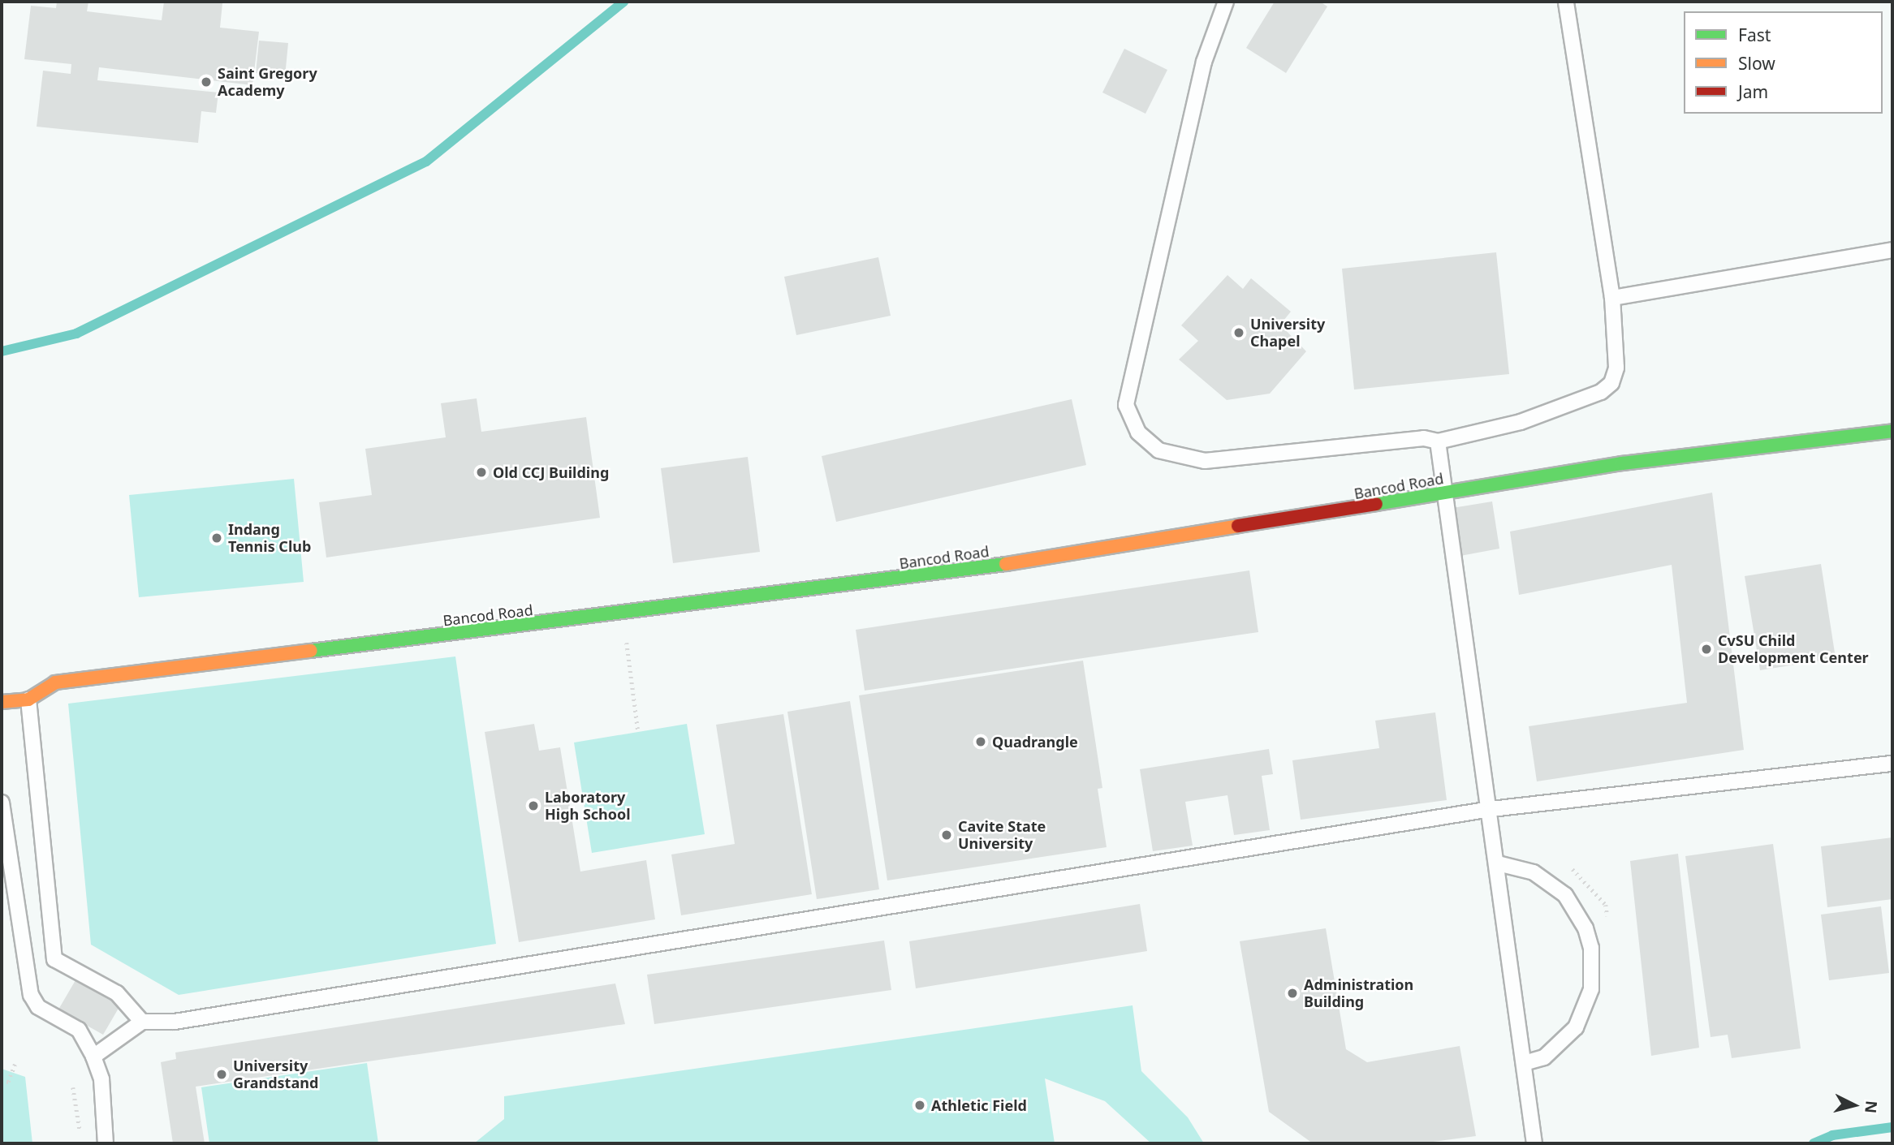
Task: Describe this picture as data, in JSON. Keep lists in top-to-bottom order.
{
  "streets": {
    "street": ["Bancod Road"]
  },
  "places": [
    "Saint Gregory Academy",
    "University Chapel",
    "Old CCJ Building",
    "Indang Tennis Club",
    "CvSU Child Development Center",
    "Quadrangle",
    "Laboratory High School",
    "Cavite State University",
    "Administration Building",
    "University Grandstand",
    "Athletic Field"
  ],
  "legend": ["Fast", "Slow", "Jam"],
  "north": "right"
}
